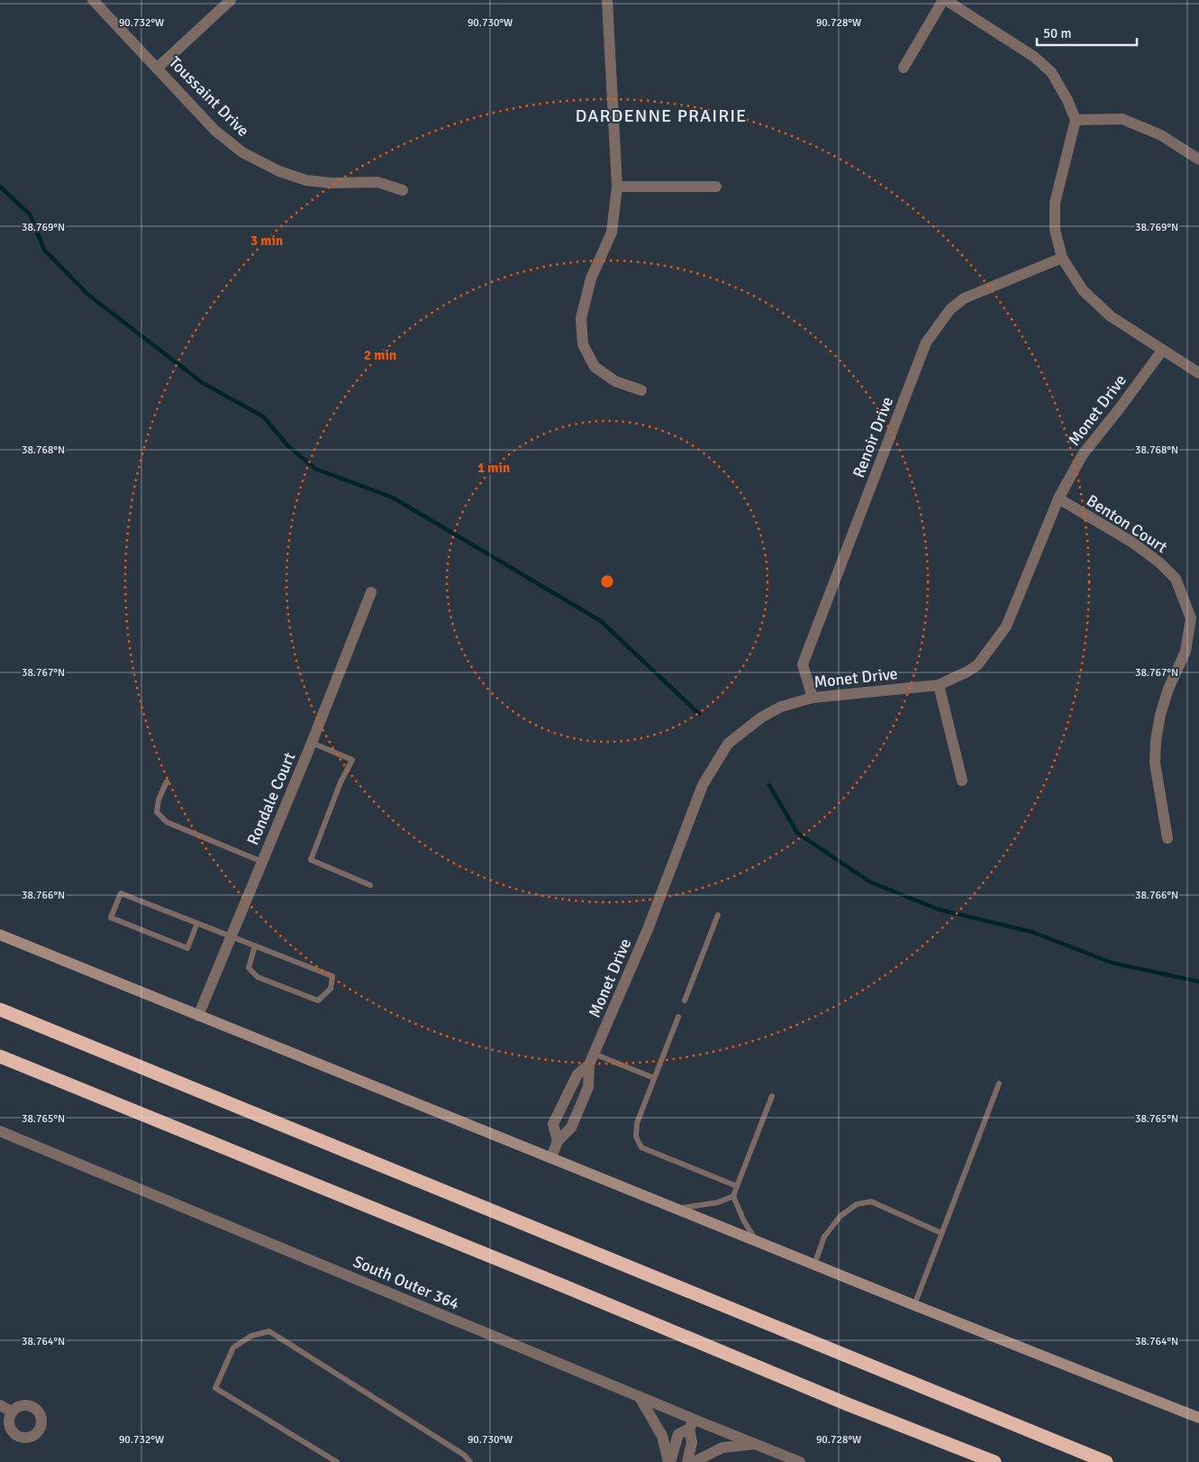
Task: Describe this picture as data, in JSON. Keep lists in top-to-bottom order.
{
  "streets": {
    "street": [
      "Toussaint Drive",
      "Monet Drive",
      "Renoir Drive",
      "Benton Court",
      "Rondale Court",
      "South Outer 364"
    ]
  },
  "crossings": [
    ["Monet Drive", "Renoir Drive"],
    ["Monet Drive", "Benton Court"]
  ],
  "districts": ["DARDENNE PRAIRIE"],
  "scale_bar": "50 m",
  "coordinates": [
    "90.732°W",
    "90.730°W",
    "90.728°W",
    "38.769°N",
    "38.768°N",
    "38.767°N",
    "38.766°N",
    "38.765°N",
    "38.764°N"
  ],
  "rings": ["3 min", "2 min", "1 min"]
}
